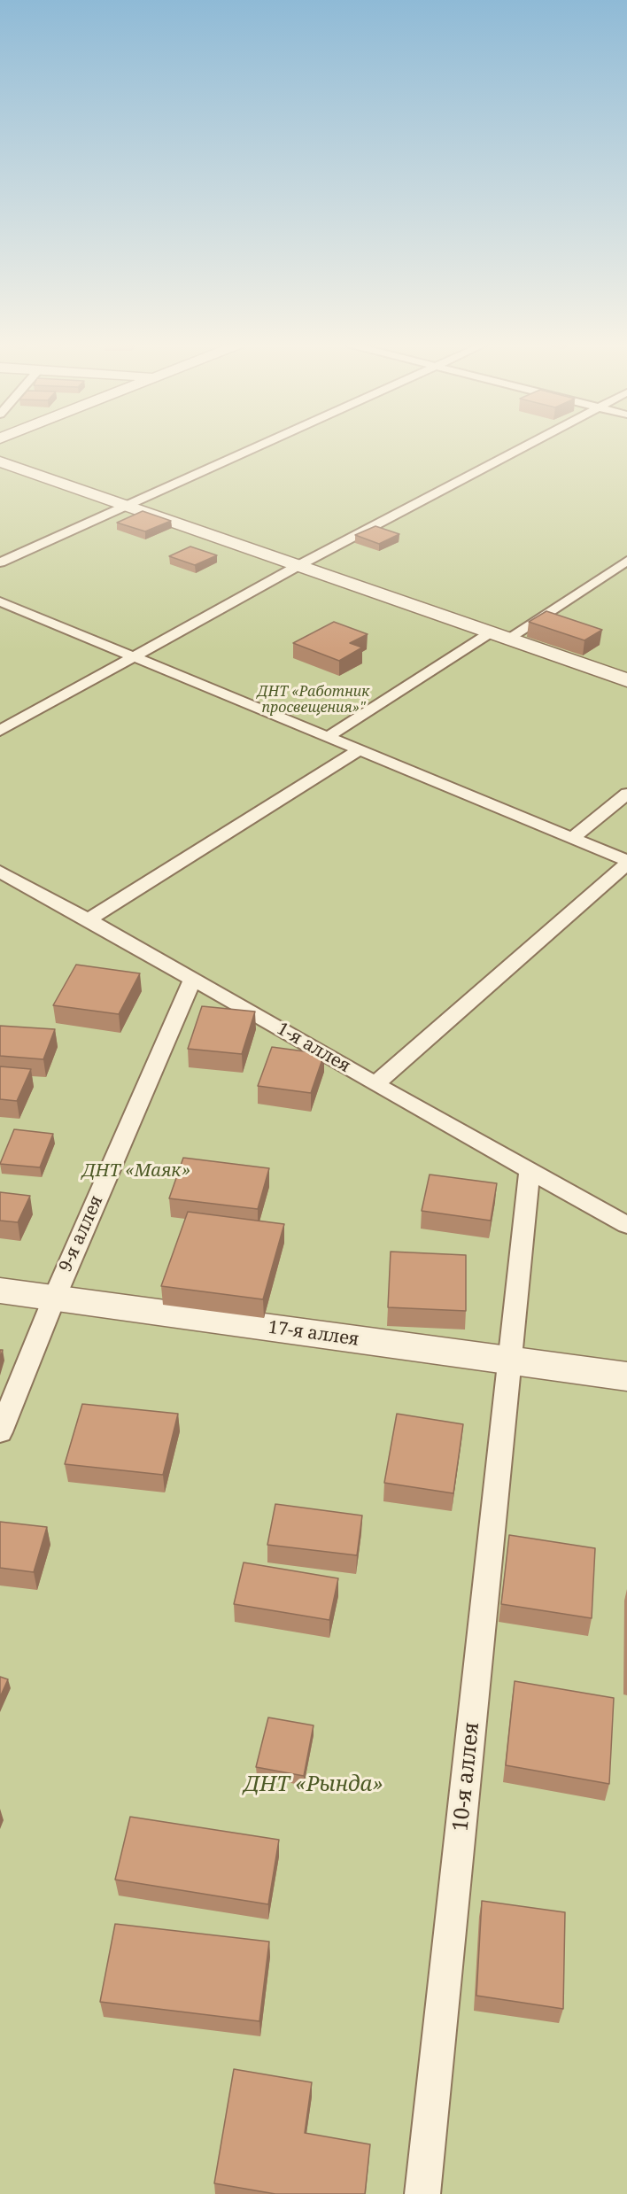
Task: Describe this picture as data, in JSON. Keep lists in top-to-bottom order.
{
  "streets": {
    "street": ["17-я аллея"],
    "lane": ["1-я аллея", "9-я аллея", "10-я аллея"]
  },
  "crossings": [
    ["1-я аллея", "9-я аллея"],
    ["1-я аллея", "10-я аллея"],
    ["9-я аллея", "17-я аллея"],
    ["17-я аллея", "10-я аллея"]
  ],
  "parks": ["ДНТ «Работник просвещения»\"", "ДНТ «Маяк»", "ДНТ «Рында»"]
}
